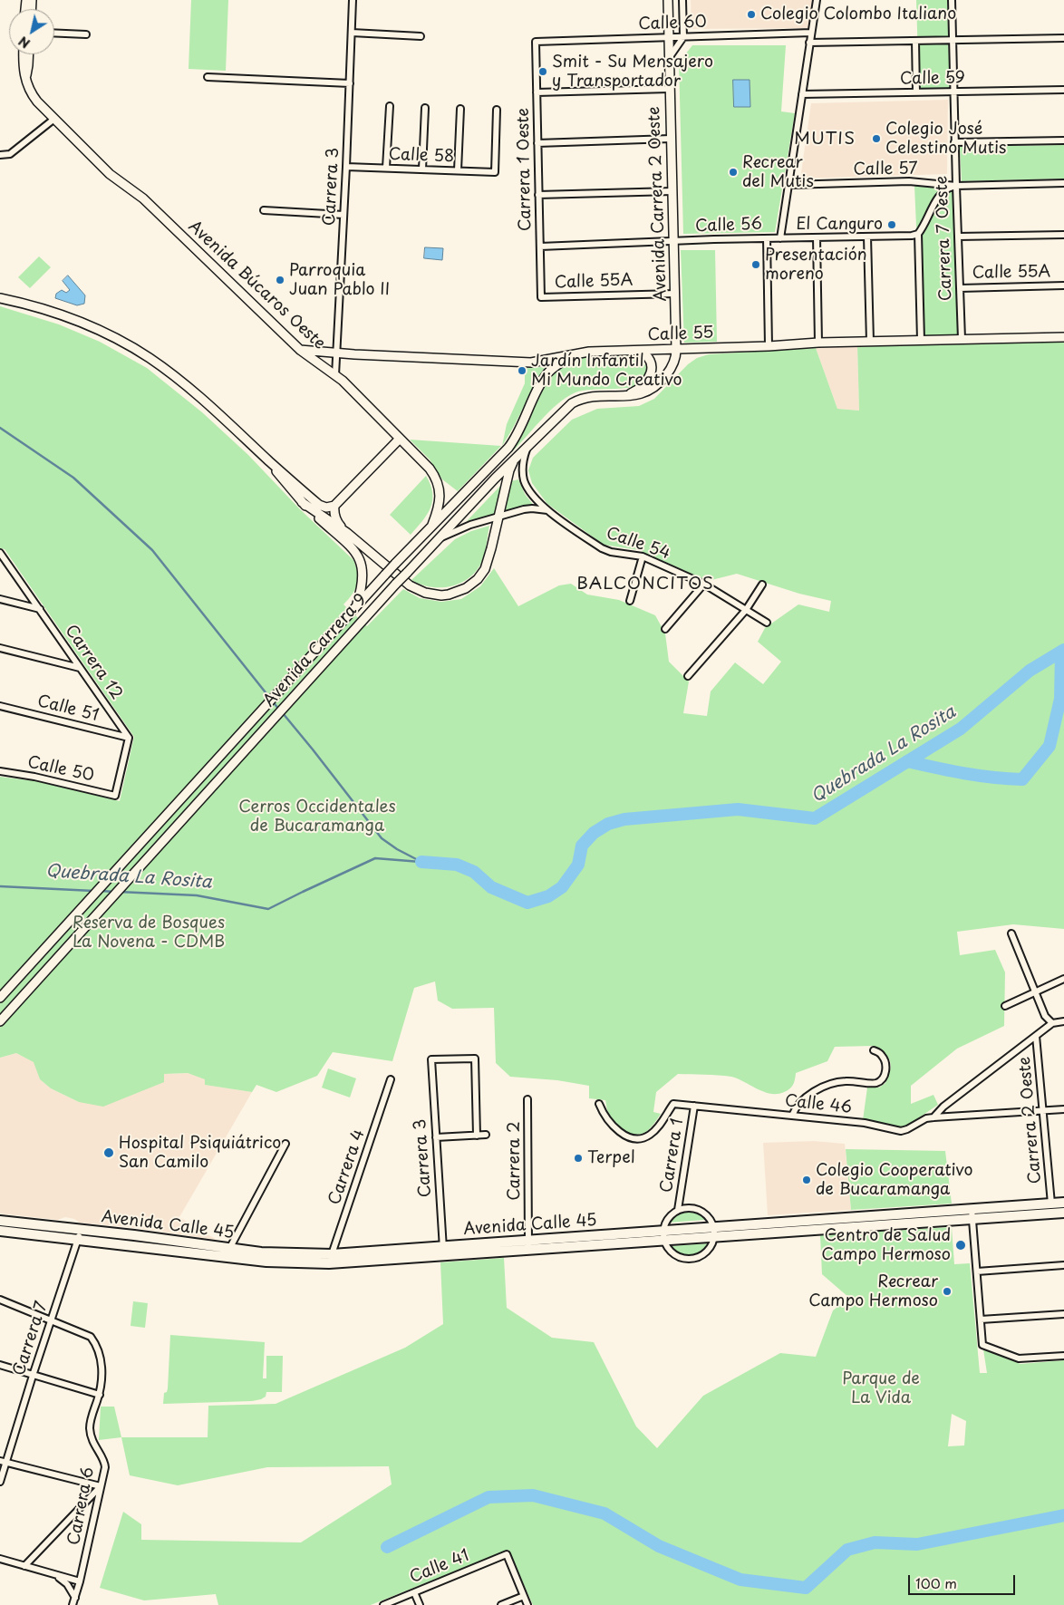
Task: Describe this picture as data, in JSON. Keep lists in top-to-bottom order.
{
  "streets": {
    "main road": [
      "Avenida Carrera 2 Oeste",
      "Avenida Búcaros Oeste",
      "Calle 55",
      "Avenida Carrera 9",
      "Avenida Calle 45"
    ],
    "street": [
      "Calle 60",
      "Calle 59",
      "Calle 58",
      "Carrera 1 Oeste",
      "Calle 57",
      "Carrera 3",
      "Calle 56",
      "Carrera 7 Oeste",
      "Calle 55A",
      "Calle 54",
      "Carrera 12",
      "Calle 51",
      "Calle 50",
      "Calle 46",
      "Carrera 2 Oeste",
      "Carrera 1",
      "Carrera 2",
      "Carrera 4",
      "Carrera 7",
      "Carrera 6",
      "Calle 41"
    ]
  },
  "crossings": [
    ["Calle 60", "Carrera 1 Oeste"],
    ["Calle 60", "Avenida Carrera 2 Oeste"],
    ["Calle 59", "Carrera 7 Oeste"],
    ["Calle 58", "Carrera 3"],
    ["Carrera 1 Oeste", "Calle 56"],
    ["Carrera 1 Oeste", "Calle 55A"],
    ["Calle 57", "Carrera 7 Oeste"],
    ["Carrera 3", "Avenida Búcaros Oeste"],
    ["Carrera 3", "Calle 55"],
    ["Carrera 3", "Avenida Calle 45"],
    ["Avenida Carrera 2 Oeste", "Calle 56"],
    ["Avenida Carrera 2 Oeste", "Calle 55A"],
    ["Avenida Carrera 2 Oeste", "Calle 55"],
    ["Avenida Carrera 2 Oeste", "Avenida Carrera 9"],
    ["Carrera 7 Oeste", "Calle 55A"],
    ["Carrera 7 Oeste", "Calle 55"],
    ["Avenida Búcaros Oeste", "Calle 55"],
    ["Avenida Búcaros Oeste", "Avenida Carrera 9"],
    ["Calle 55", "Avenida Carrera 9"],
    ["Calle 54", "Avenida Carrera 9"],
    ["Carrera 12", "Calle 51"],
    ["Carrera 12", "Calle 50"],
    ["Calle 51", "Calle 50"],
    ["Calle 46", "Carrera 2 Oeste"],
    ["Calle 46", "Carrera 1"],
    ["Carrera 2 Oeste", "Avenida Calle 45"],
    ["Carrera 2", "Avenida Calle 45"],
    ["Carrera 4", "Avenida Calle 45"],
    ["Avenida Calle 45", "Carrera 7"],
    ["Carrera 7", "Carrera 6"]
  ],
  "districts": ["MUTIS", "BALCONCITOS"],
  "water": ["Quebrada La Rosita"],
  "parks": ["Cerros Occidentales de Bucaramanga", "Reserva de Bosques La Novena - CDMB", "Parque de La Vida"],
  "places": [
    "Colegio Colombo Italiano",
    "Smit - Su Mensajero y Transportador",
    "Colegio José Celestino Mutis",
    "Recrear del Mutis",
    "El Canguro",
    "Presentación moreno",
    "Parroquia Juan Pablo II",
    "Jardín Infantil Mi Mundo Creativo",
    "Hospital Psiquiátrico San Camilo",
    "Terpel",
    "Colegio Cooperativo de Bucaramanga",
    "Centro de Salud Campo Hermoso",
    "Recrear Campo Hermoso"
  ],
  "scale_bar": "100 m",
  "north": "bottom left"
}
